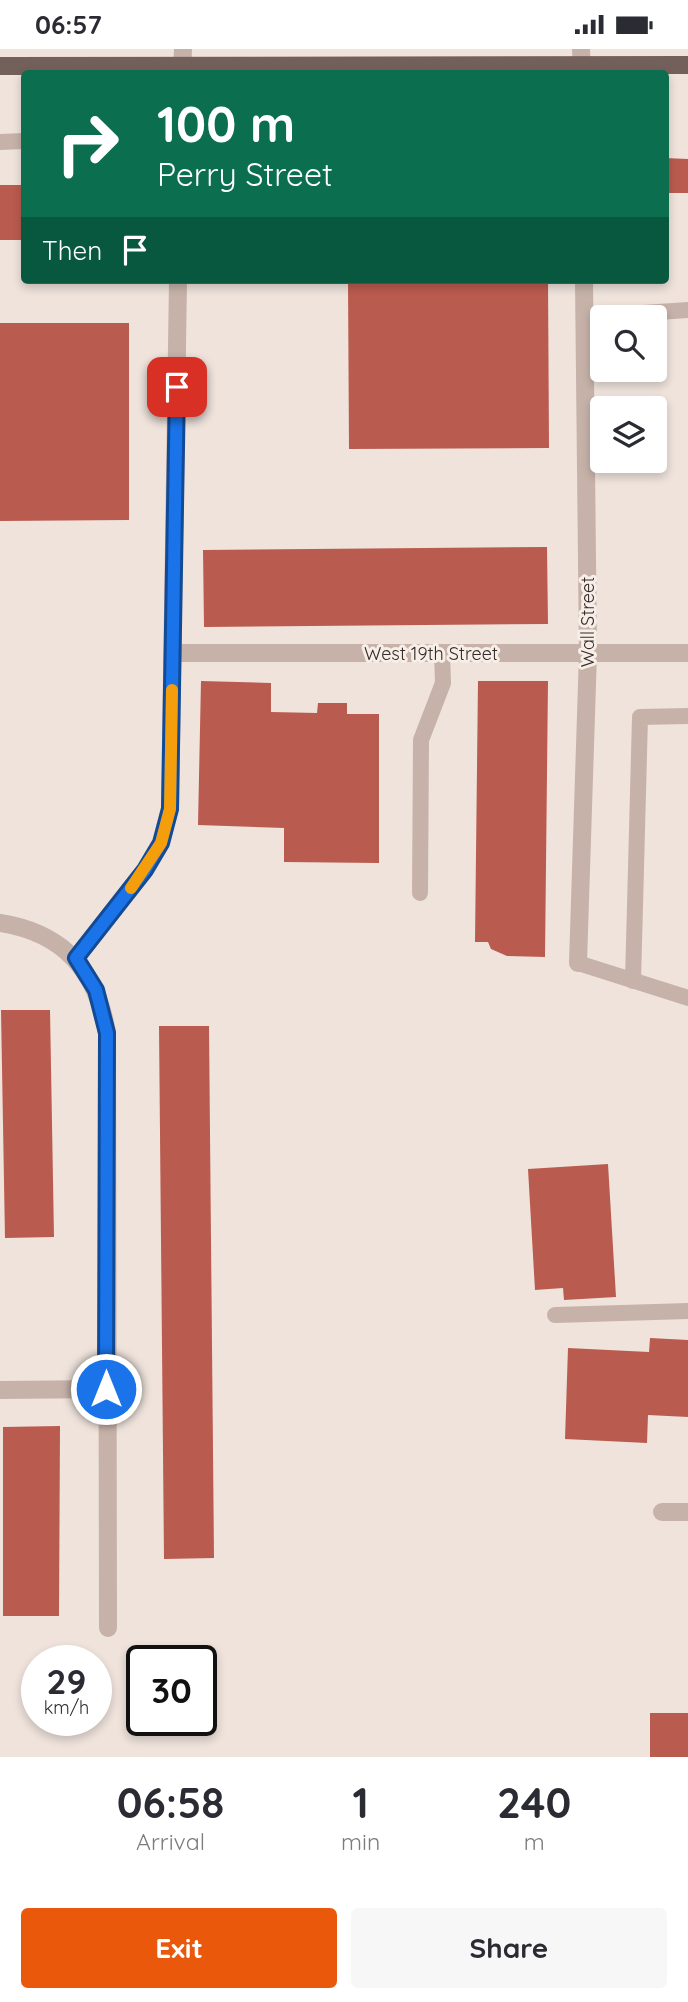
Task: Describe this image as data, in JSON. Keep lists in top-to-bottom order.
{
  "streets": {
    "street": ["Wall Street", "West 19th Street"]
  },
  "crossings": [
    ["Wall Street", "West 19th Street"]
  ],
  "page": {
    "status": "06:57",
    "turn": ["100 m", "Perry Street"],
    "then": "Then",
    "speed": "29 km/h",
    "limit": "30",
    "eta": [
      "06:58",
      "Arrival",
      "1",
      "min",
      "240",
      "m"
    ],
    "buttons": ["Exit", "Share"]
  }
}
